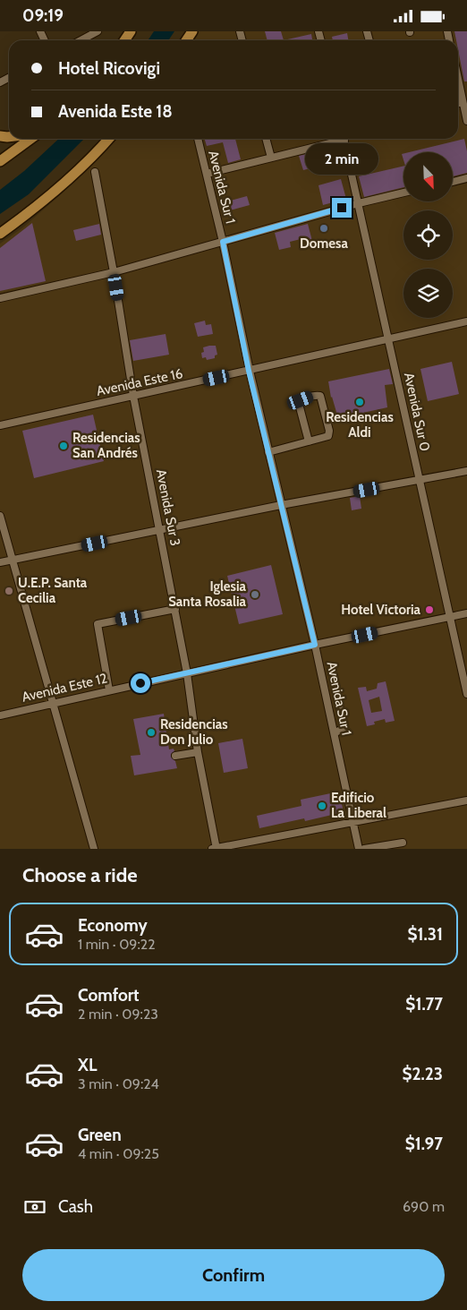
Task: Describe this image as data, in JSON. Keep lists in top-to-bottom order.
{
  "streets": {
    "street": [
      "Avenida Sur 1",
      "Avenida Este 16",
      "Avenida Sur 0",
      "Avenida Sur 3",
      "Avenida Este 12"
    ]
  },
  "crossings": [
    ["Avenida Sur 1", "Avenida Este 16"],
    ["Avenida Sur 1", "Avenida Este 12"],
    ["Avenida Este 16", "Avenida Sur 0"],
    ["Avenida Este 16", "Avenida Sur 3"],
    ["Avenida Sur 0", "Avenida Este 12"],
    ["Avenida Sur 3", "Avenida Este 12"]
  ],
  "places": [
    "Domesa",
    "Residencias Aldi",
    "Residencias San Andrés",
    "U.E.P. Santa Cecilia",
    "Iglesia Santa Rosalia",
    "Hotel Victoria",
    "Residencias Don Julio",
    "Edificio La Liberal"
  ],
  "north": "bottom right",
  "page": {
    "status": "09:19",
    "banner": ["Hotel Ricovigi", "Avenida Este 18"],
    "bubble": "2 min",
    "heading": "Choose a ride",
    "list": [
      {
        "name": "Economy",
        "note": "1 min · 09:22",
        "value": "$1.31"
      },
      {
        "name": "Comfort",
        "note": "2 min · 09:23",
        "value": "$1.77"
      },
      {
        "name": "XL",
        "note": "3 min · 09:24",
        "value": "$2.23"
      },
      {
        "name": "Green",
        "note": "4 min · 09:25",
        "value": "$1.97"
      }
    ],
    "pay": ["Cash", "690 m"],
    "buttons": "Confirm"
  }
}
